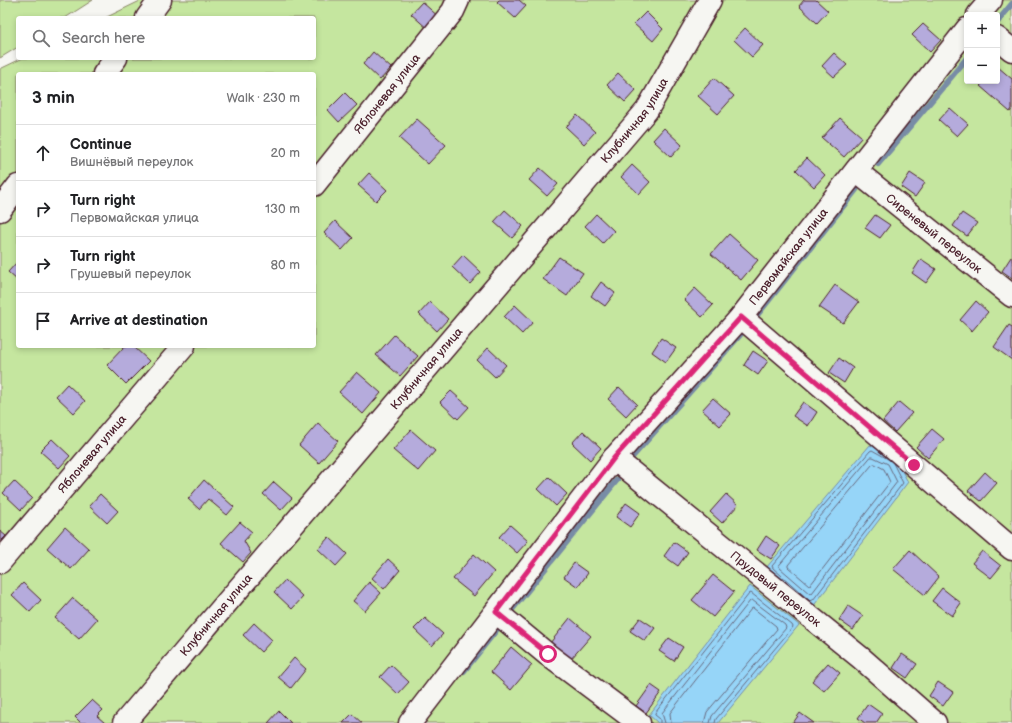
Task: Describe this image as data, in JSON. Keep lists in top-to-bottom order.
{
  "streets": {
    "street": [
      "Яблоневая улица",
      "Клубничная улица",
      "Сиреневый переулок",
      "Первомайская улица",
      "Прудовый переулок"
    ]
  },
  "crossings": [
    ["Сиреневый переулок", "Первомайская улица"],
    ["Первомайская улица", "Прудовый переулок"]
  ],
  "page": {
    "map_buttons": ["+", "−"],
    "search": "Search here",
    "heading": ["3 min", "Walk · 230 m"],
    "list": [
      ["Continue", "Вишнёвый переулок", "20 m"],
      ["Turn right", "Первомайская улица", "130 m"],
      ["Turn right", "Грушевый переулок", "80 m"],
      "Arrive at destination"
    ]
  }
}
